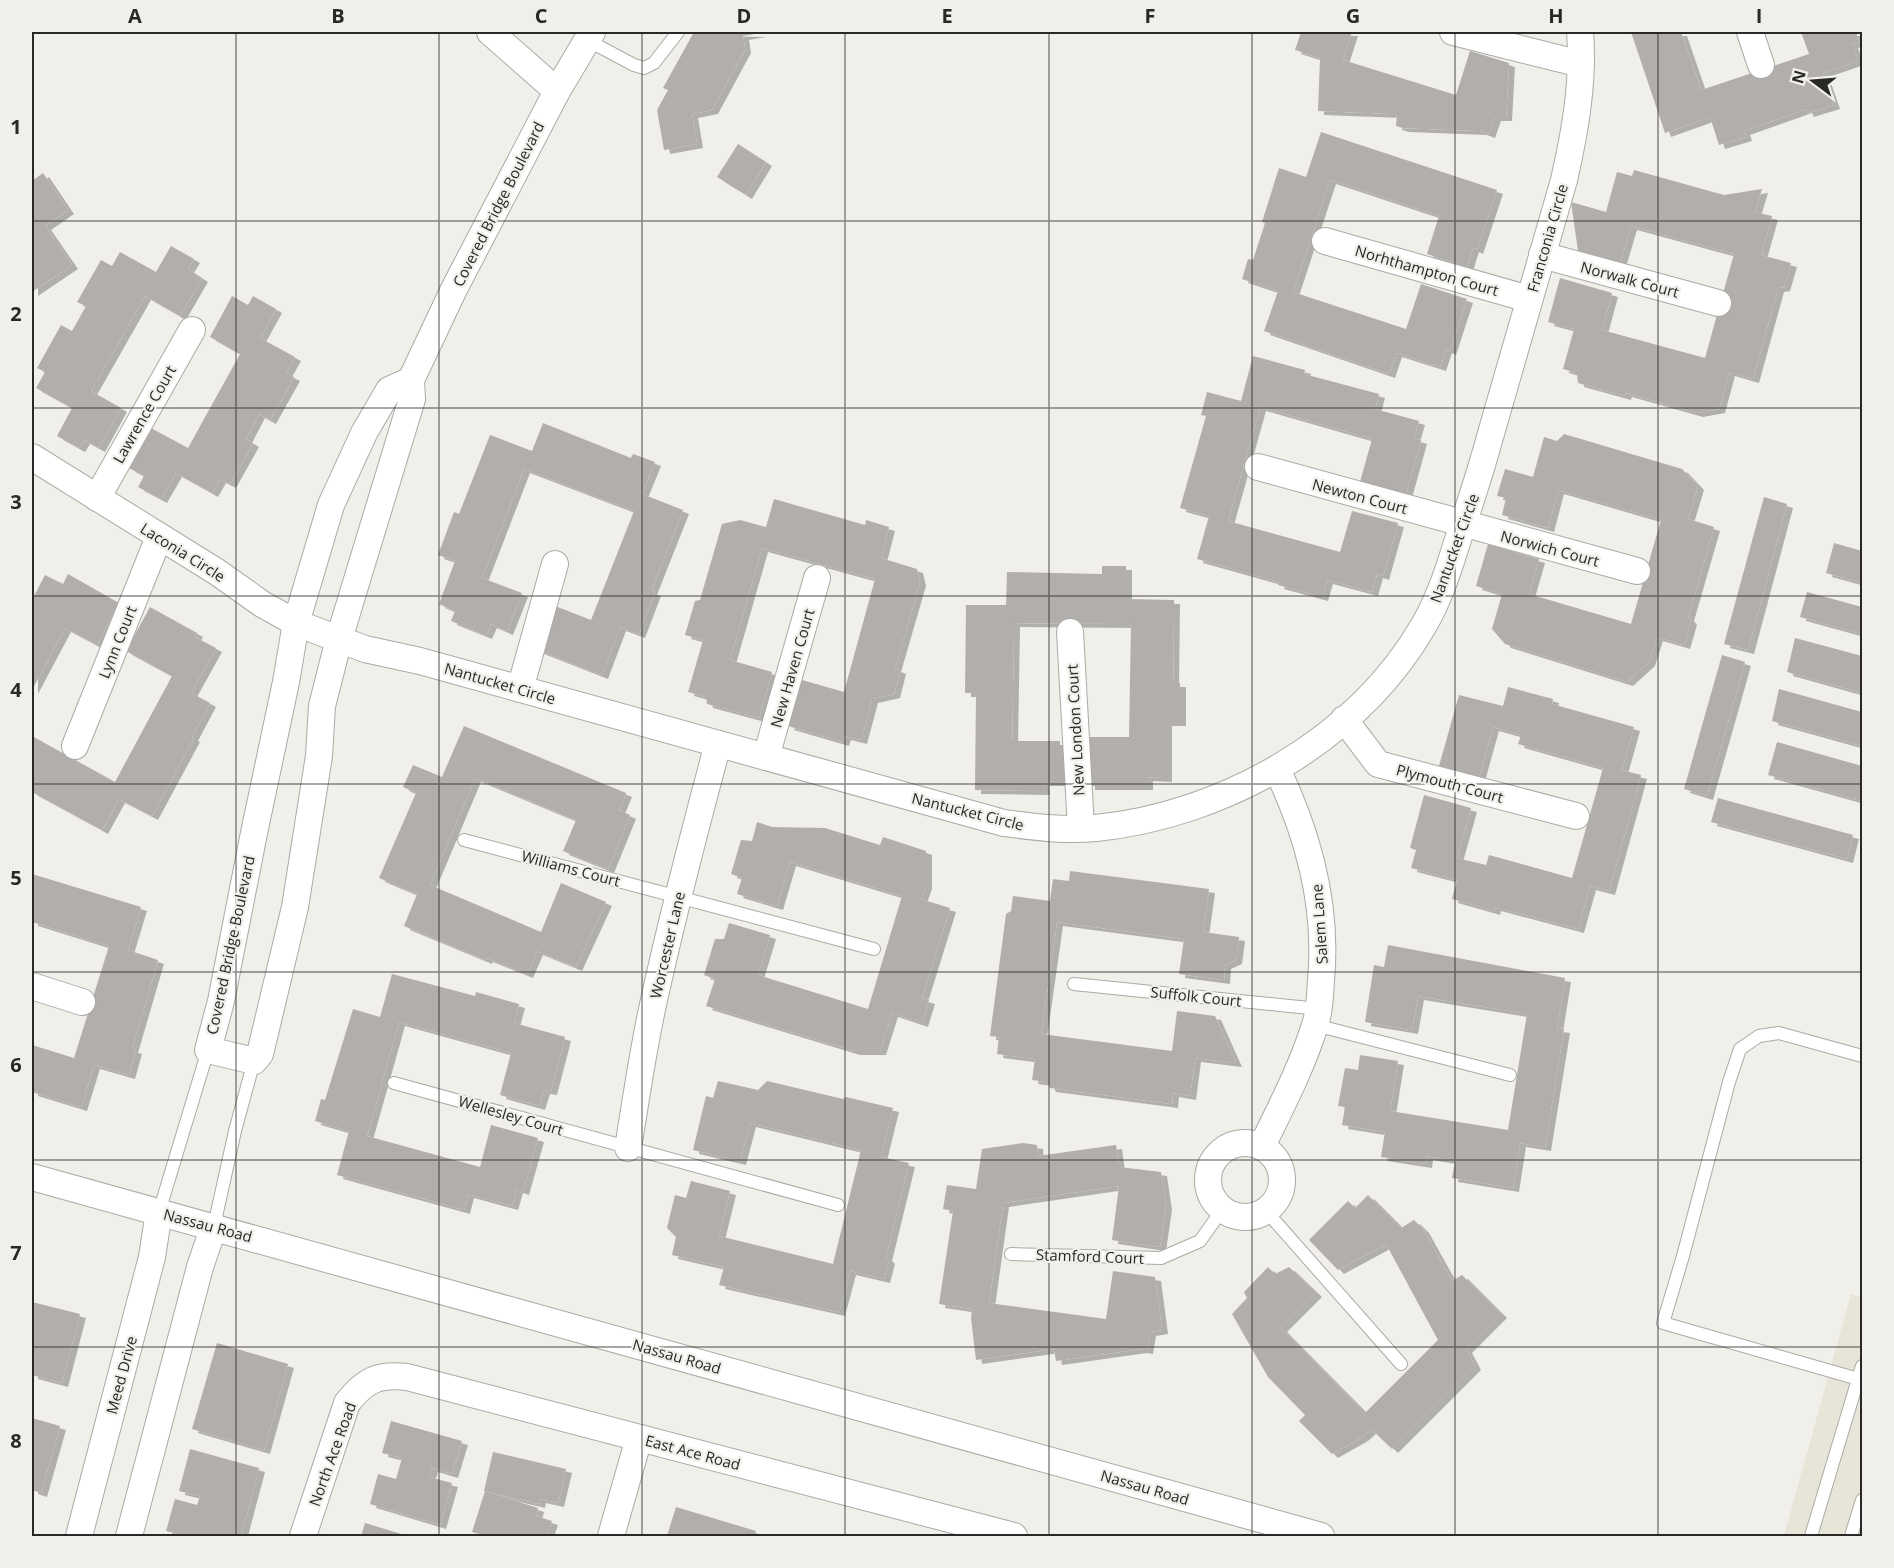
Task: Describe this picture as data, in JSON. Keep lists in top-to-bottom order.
{
  "streets": {
    "street": [
      "Covered Bridge Boulevard",
      "Franconia Circle",
      "Norhthampton Court",
      "Norwalk Court",
      "Lawrence Court",
      "Newton Court",
      "Nantucket Circle",
      "Norwich Court",
      "Laconia Circle",
      "Lynn Court",
      "New Haven Court",
      "New London Court",
      "Plymouth Court",
      "Salem Lane",
      "Worcester Lane",
      "Nassau Road",
      "Meed Drive",
      "East Ace Road",
      "North Ace Road"
    ],
    "lane": [
      "Williams Court",
      "Suffolk Court",
      "Wellesley Court",
      "Stamford Court"
    ]
  },
  "crossings": [
    ["Covered Bridge Boulevard", "Nantucket Circle"],
    ["Covered Bridge Boulevard", "Laconia Circle"],
    ["Franconia Circle", "Norhthampton Court"],
    ["Franconia Circle", "Norwalk Court"],
    ["Franconia Circle", "Nantucket Circle"],
    ["Lawrence Court", "Laconia Circle"],
    ["Newton Court", "Nantucket Circle"],
    ["Newton Court", "Norwich Court"],
    ["Nantucket Circle", "Norwich Court"],
    ["Nantucket Circle", "Laconia Circle"],
    ["Nantucket Circle", "New Haven Court"],
    ["Nantucket Circle", "New London Court"],
    ["Nantucket Circle", "Plymouth Court"],
    ["Nantucket Circle", "Salem Lane"],
    ["Nantucket Circle", "Worcester Lane"],
    ["Laconia Circle", "Lynn Court"],
    ["Williams Court", "Worcester Lane"],
    ["Salem Lane", "Suffolk Court"],
    ["Salem Lane", "Stamford Court"],
    ["Worcester Lane", "Wellesley Court"],
    ["Nassau Road", "Meed Drive"],
    ["East Ace Road", "North Ace Road"]
  ],
  "north": "left",
  "grid": {
    "columns": [
      "A",
      "B",
      "C",
      "D",
      "E",
      "F",
      "G",
      "H",
      "I"
    ],
    "rows": [
      "1",
      "2",
      "3",
      "4",
      "5",
      "6",
      "7",
      "8"
    ]
  }
}
